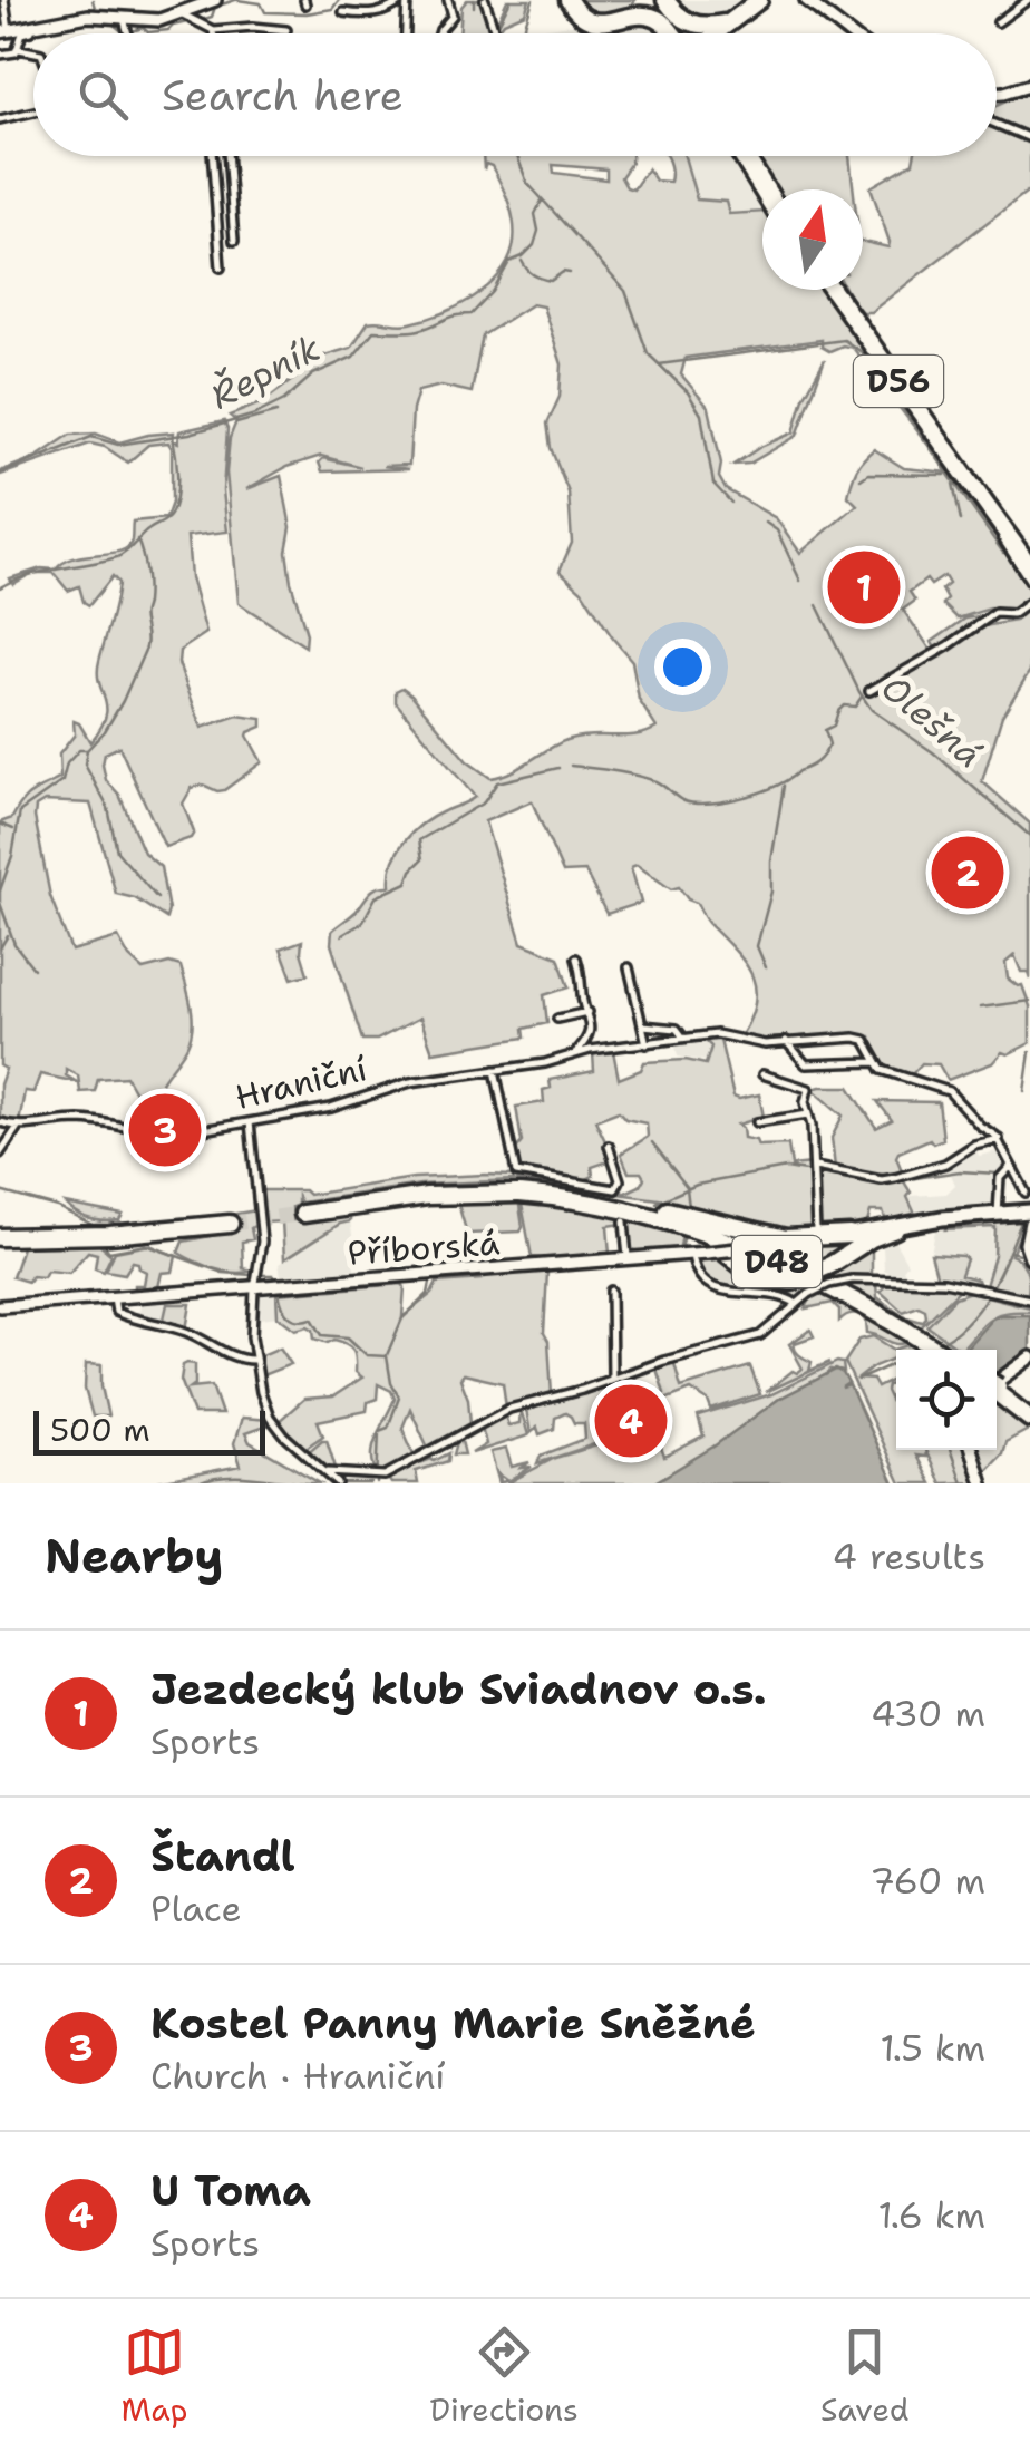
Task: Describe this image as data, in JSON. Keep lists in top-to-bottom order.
{
  "streets": {
    "highway": ["D56", "D48"],
    "main road": ["Příborská"],
    "street": ["Hraniční"]
  },
  "water": ["Řepník", "Olešná"],
  "scale_bar": "500 m",
  "north": "top",
  "page": {
    "search": "Search here",
    "pins": [
      "1",
      "2",
      "3",
      "4"
    ],
    "scale": "500 m",
    "heading": ["Nearby", "4 results"],
    "list": [
      {
        "mark": "1",
        "name": "Jezdecký klub Sviadnov o.s.",
        "note": "Sports",
        "value": "430 m"
      },
      {
        "mark": "2",
        "name": "Štandl",
        "note": "Place",
        "value": "760 m"
      },
      {
        "mark": "3",
        "name": "Kostel Panny Marie Sněžné",
        "note": "Church · Hraniční",
        "value": "1.5 km"
      },
      {
        "mark": "4",
        "name": "U Toma",
        "note": "Sports",
        "value": "1.6 km"
      }
    ],
    "nav": ["Map", "Directions", "Saved"]
  }
}
